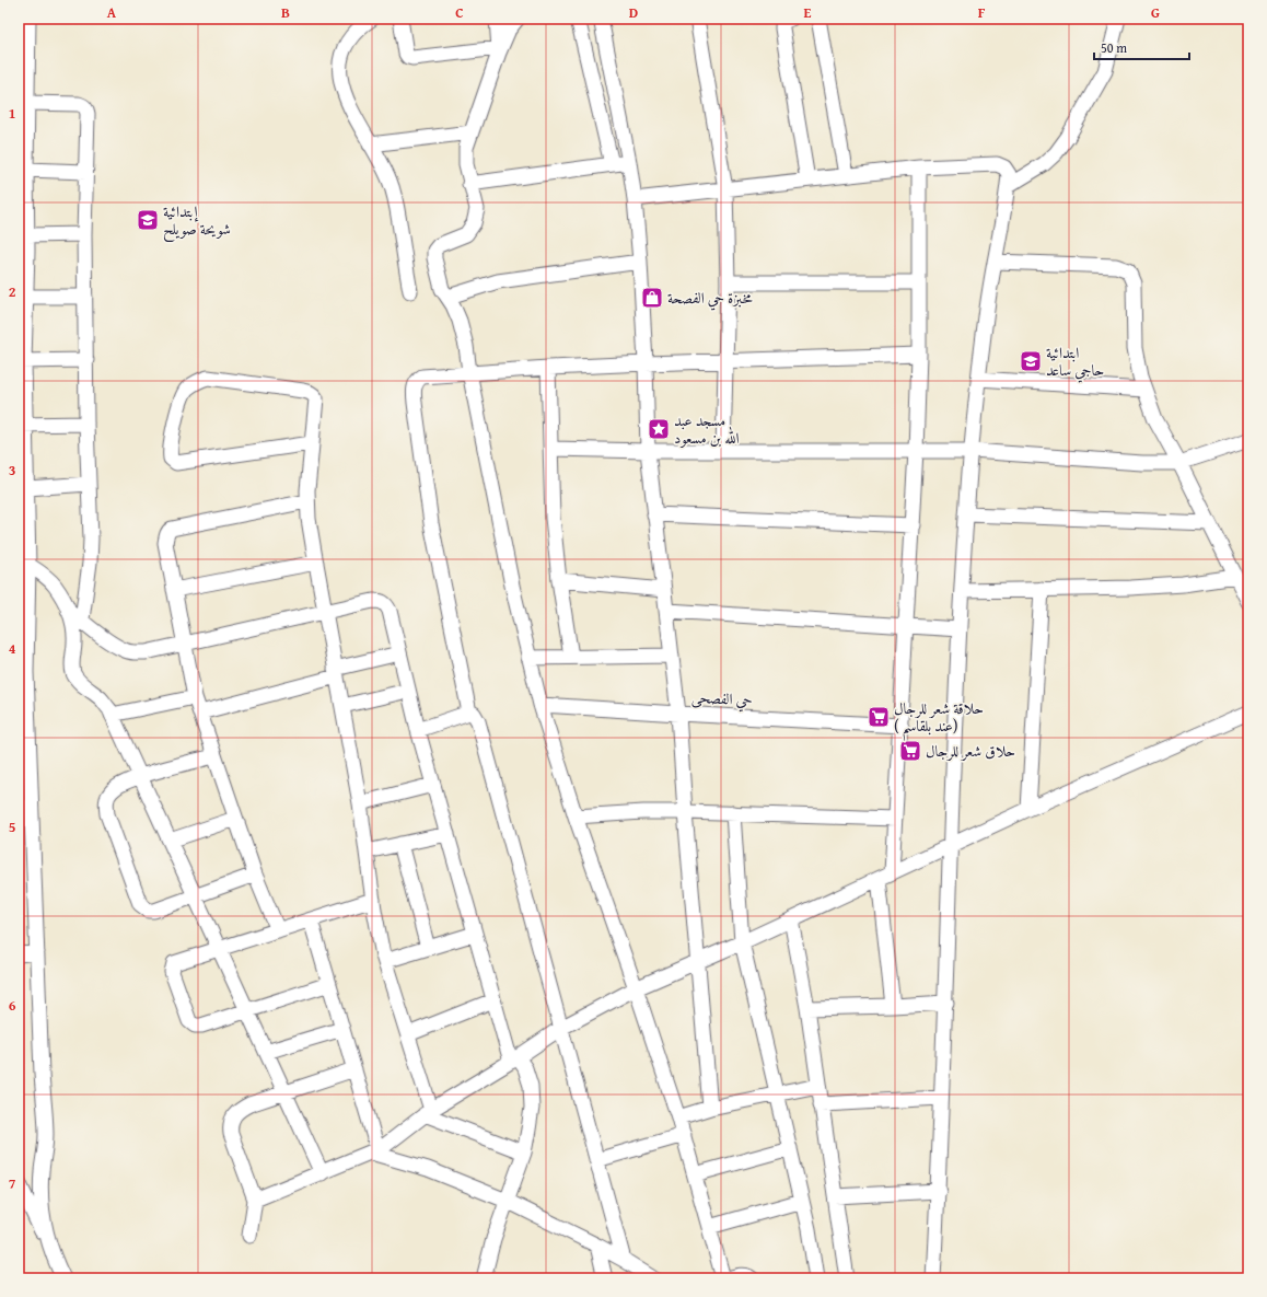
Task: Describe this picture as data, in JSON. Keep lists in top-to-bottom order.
{
  "streets": {
    "street": ["حي الفصحى"]
  },
  "places": {
    "school or university": ["إبتدائية شويحة صويلح", "ابتدائية حاجي ساعد"],
    "shop": ["مخبزة حي الفصحة"],
    "place": ["مسجد عبد الله بن مسعود"],
    "supermarket": ["حلاقة شعر للرجال ( عند بلقاسم)", "حلاق شعر للرجال"]
  },
  "scale_bar": "50 m",
  "grid": {
    "columns": [
      "A",
      "B",
      "C",
      "D",
      "E",
      "F",
      "G"
    ],
    "rows": [
      "1",
      "2",
      "3",
      "4",
      "5",
      "6",
      "7"
    ]
  }
}
